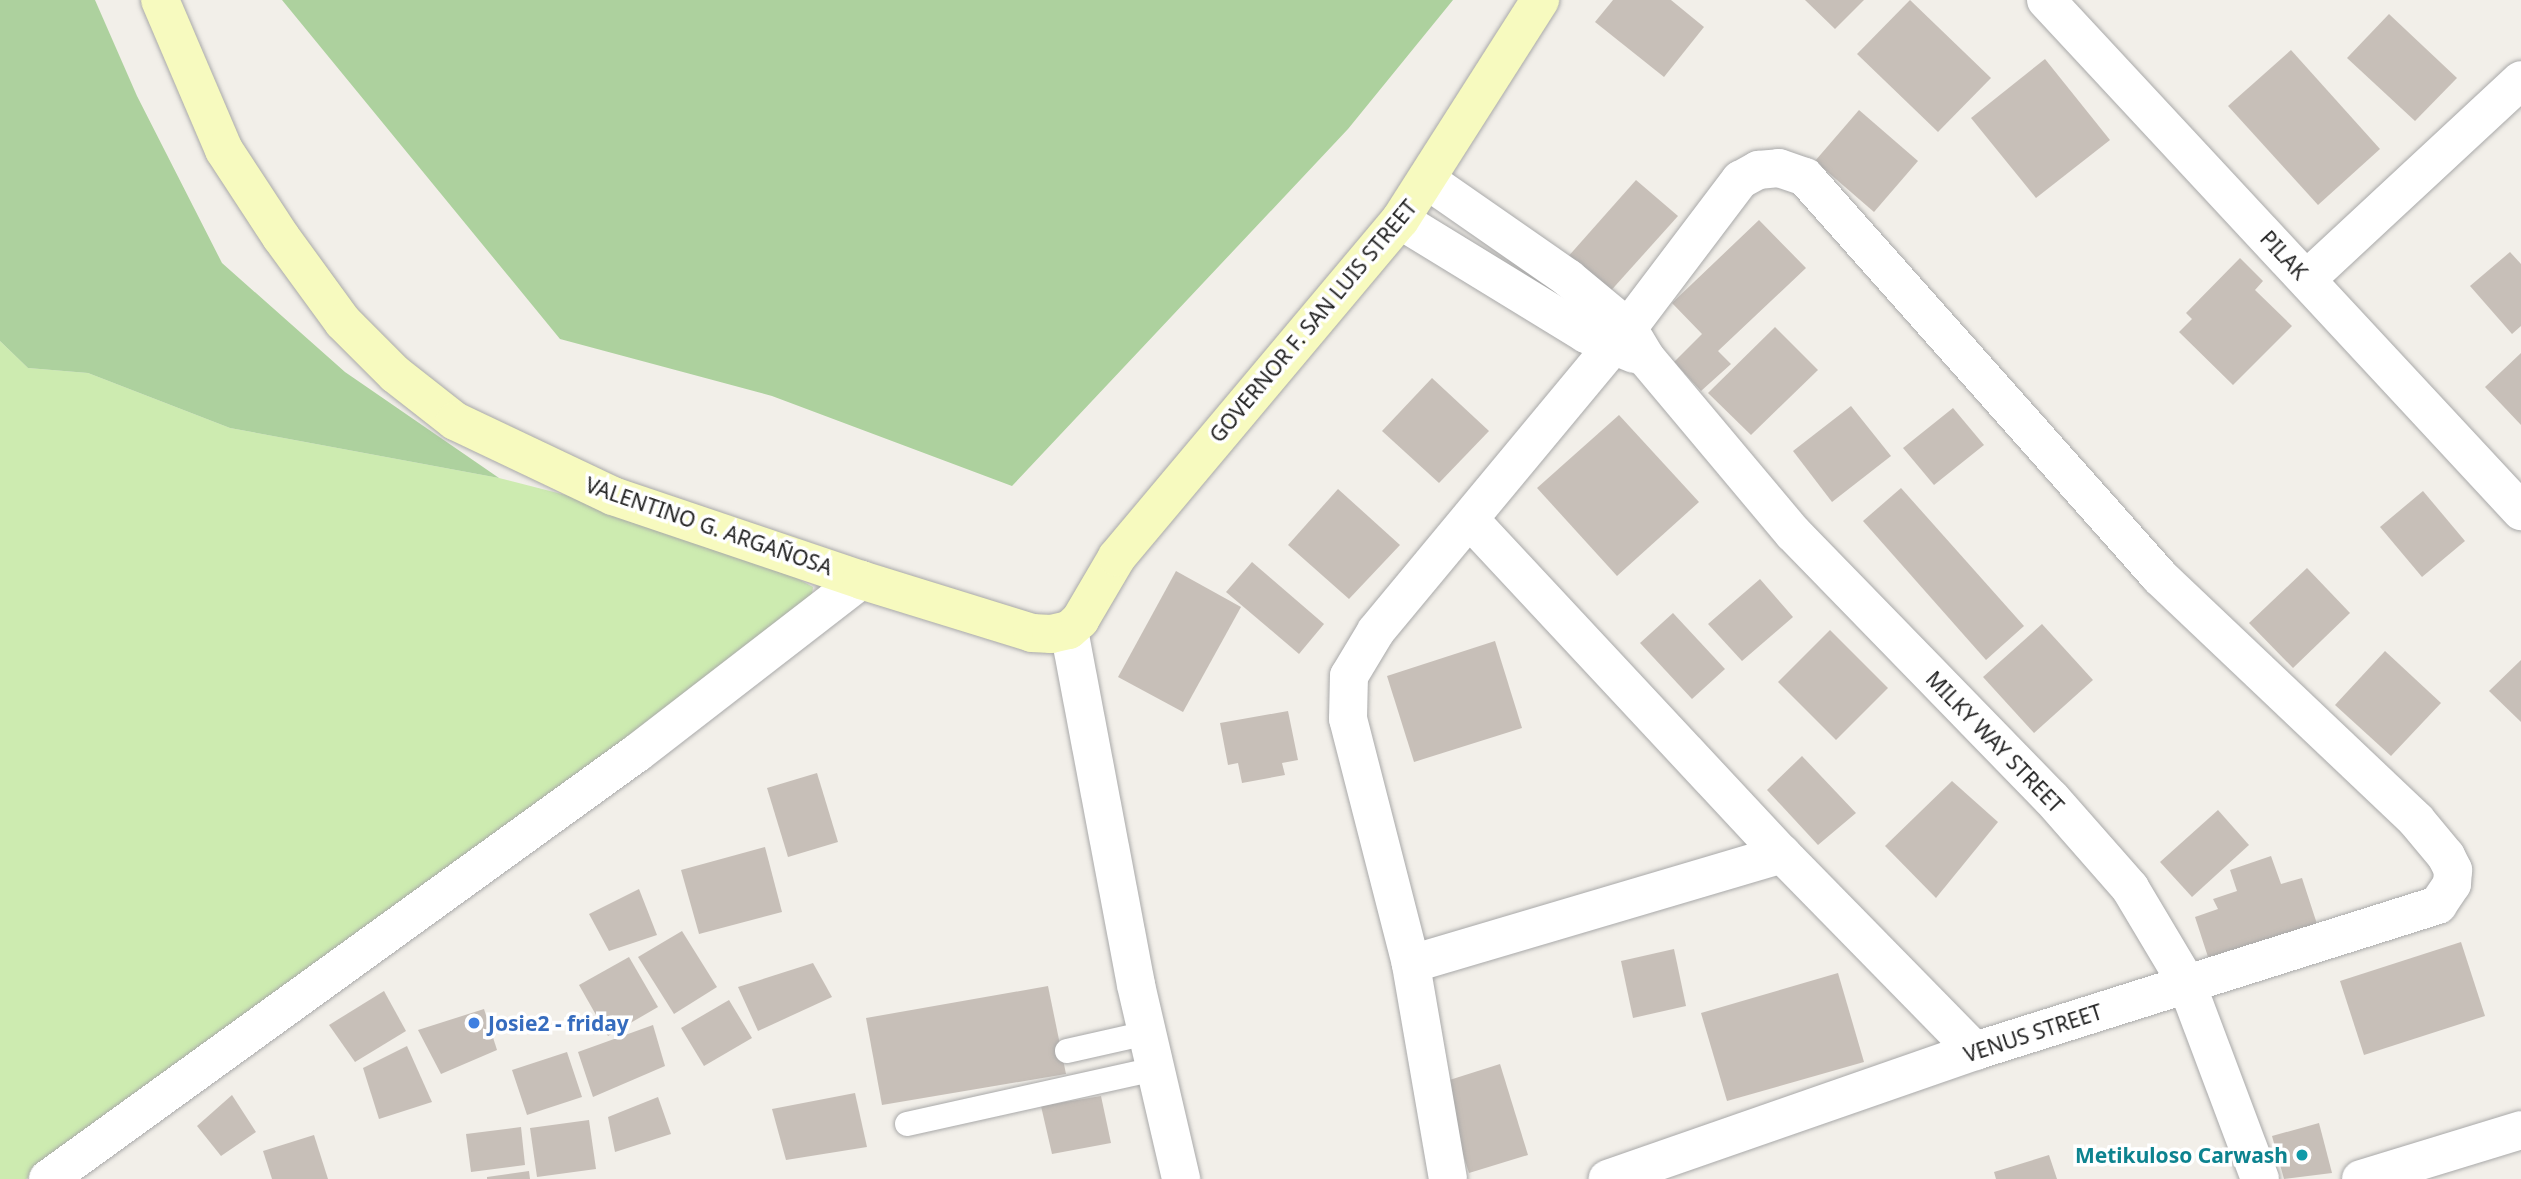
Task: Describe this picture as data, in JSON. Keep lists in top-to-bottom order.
{
  "streets": {
    "street": [
      "PILAK",
      "GOVERNOR F. SAN LUIS STREET",
      "VALENTINO G. ARGAÑOSA",
      "MILKY WAY STREET",
      "VENUS STREET"
    ]
  },
  "crossings": [
    ["GOVERNOR F. SAN LUIS STREET", "VALENTINO G. ARGAÑOSA"],
    ["MILKY WAY STREET", "VENUS STREET"]
  ],
  "places": ["Josie2 - friday", "Metikuloso Carwash"]
}
